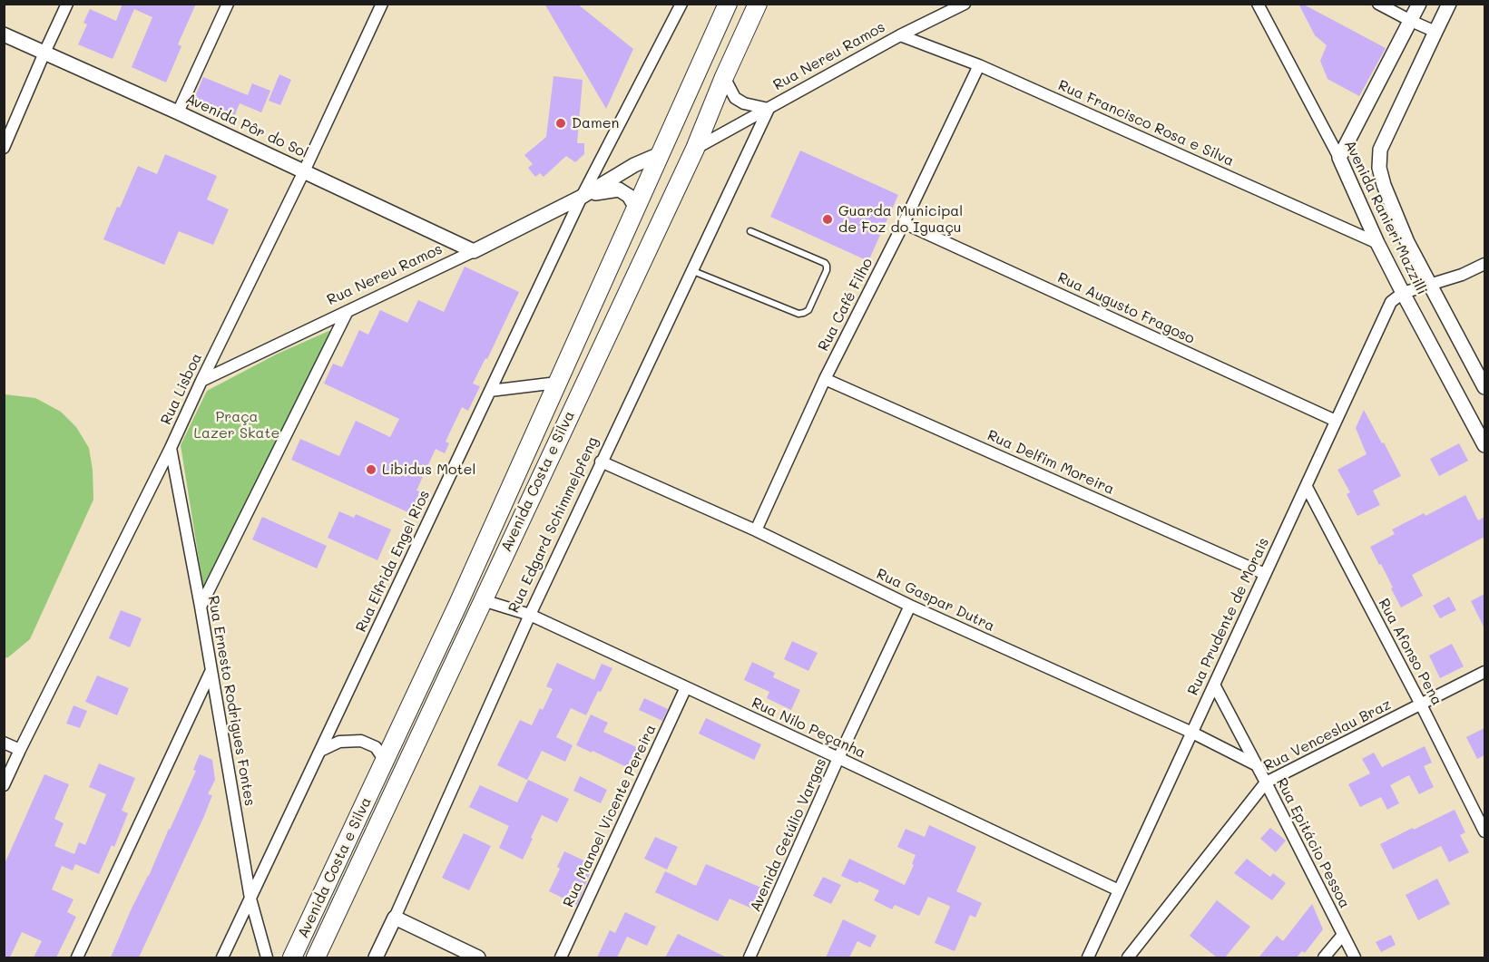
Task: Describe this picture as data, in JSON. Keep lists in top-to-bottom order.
{
  "streets": {
    "main road": ["Avenida Costa e Silva"],
    "street": [
      "Rua Nereu Ramos",
      "Rua Francisco Rosa e Silva",
      "Avenida Pôr do Sol",
      "Avenida Ranieri Mazzilli",
      "Rua Café Filho",
      "Rua Augusto Fragoso",
      "Rua Lisboa",
      "Rua Delfim Moreira",
      "Rua Edgard Schimmelpfeng",
      "Rua Elfrida Engel Rios",
      "Rua Gaspar Dutra",
      "Rua Prudente de Morais",
      "Rua Afonso Pena",
      "Rua Ernesto Rodrigues Fontes",
      "Rua Nilo Peçanha",
      "Rua Venceslau Braz",
      "Rua Manoel Vicente Pereira",
      "Avenida Getúlio Vargas",
      "Rua Epitácio Pessoa"
    ]
  },
  "crossings": [
    ["Rua Nereu Ramos", "Rua Francisco Rosa e Silva"],
    ["Rua Nereu Ramos", "Avenida Pôr do Sol"],
    ["Rua Nereu Ramos", "Rua Lisboa"],
    ["Rua Nereu Ramos", "Avenida Costa e Silva"],
    ["Rua Nereu Ramos", "Rua Edgard Schimmelpfeng"],
    ["Rua Nereu Ramos", "Rua Elfrida Engel Rios"],
    ["Rua Francisco Rosa e Silva", "Avenida Ranieri Mazzilli"],
    ["Rua Francisco Rosa e Silva", "Rua Café Filho"],
    ["Avenida Pôr do Sol", "Rua Lisboa"],
    ["Avenida Ranieri Mazzilli", "Rua Prudente de Morais"],
    ["Rua Café Filho", "Rua Augusto Fragoso"],
    ["Rua Café Filho", "Rua Delfim Moreira"],
    ["Rua Café Filho", "Rua Gaspar Dutra"],
    ["Rua Augusto Fragoso", "Rua Prudente de Morais"],
    ["Rua Lisboa", "Rua Ernesto Rodrigues Fontes"],
    ["Rua Delfim Moreira", "Rua Prudente de Morais"],
    ["Avenida Costa e Silva", "Rua Nilo Peçanha"],
    ["Rua Edgard Schimmelpfeng", "Rua Gaspar Dutra"],
    ["Rua Edgard Schimmelpfeng", "Rua Nilo Peçanha"],
    ["Rua Elfrida Engel Rios", "Rua Ernesto Rodrigues Fontes"],
    ["Rua Gaspar Dutra", "Rua Prudente de Morais"],
    ["Rua Gaspar Dutra", "Avenida Getúlio Vargas"],
    ["Rua Gaspar Dutra", "Rua Epitácio Pessoa"],
    ["Rua Prudente de Morais", "Rua Afonso Pena"],
    ["Rua Prudente de Morais", "Rua Nilo Peçanha"],
    ["Rua Prudente de Morais", "Rua Epitácio Pessoa"],
    ["Rua Afonso Pena", "Rua Venceslau Braz"],
    ["Rua Nilo Peçanha", "Rua Manoel Vicente Pereira"],
    ["Rua Nilo Peçanha", "Avenida Getúlio Vargas"],
    ["Rua Venceslau Braz", "Rua Epitácio Pessoa"]
  ],
  "parks": ["Praça Lazer Skate"],
  "places": ["Damen", "Guarda Municipal de Foz do Iguaçu", "Libidus Motel"]
}
